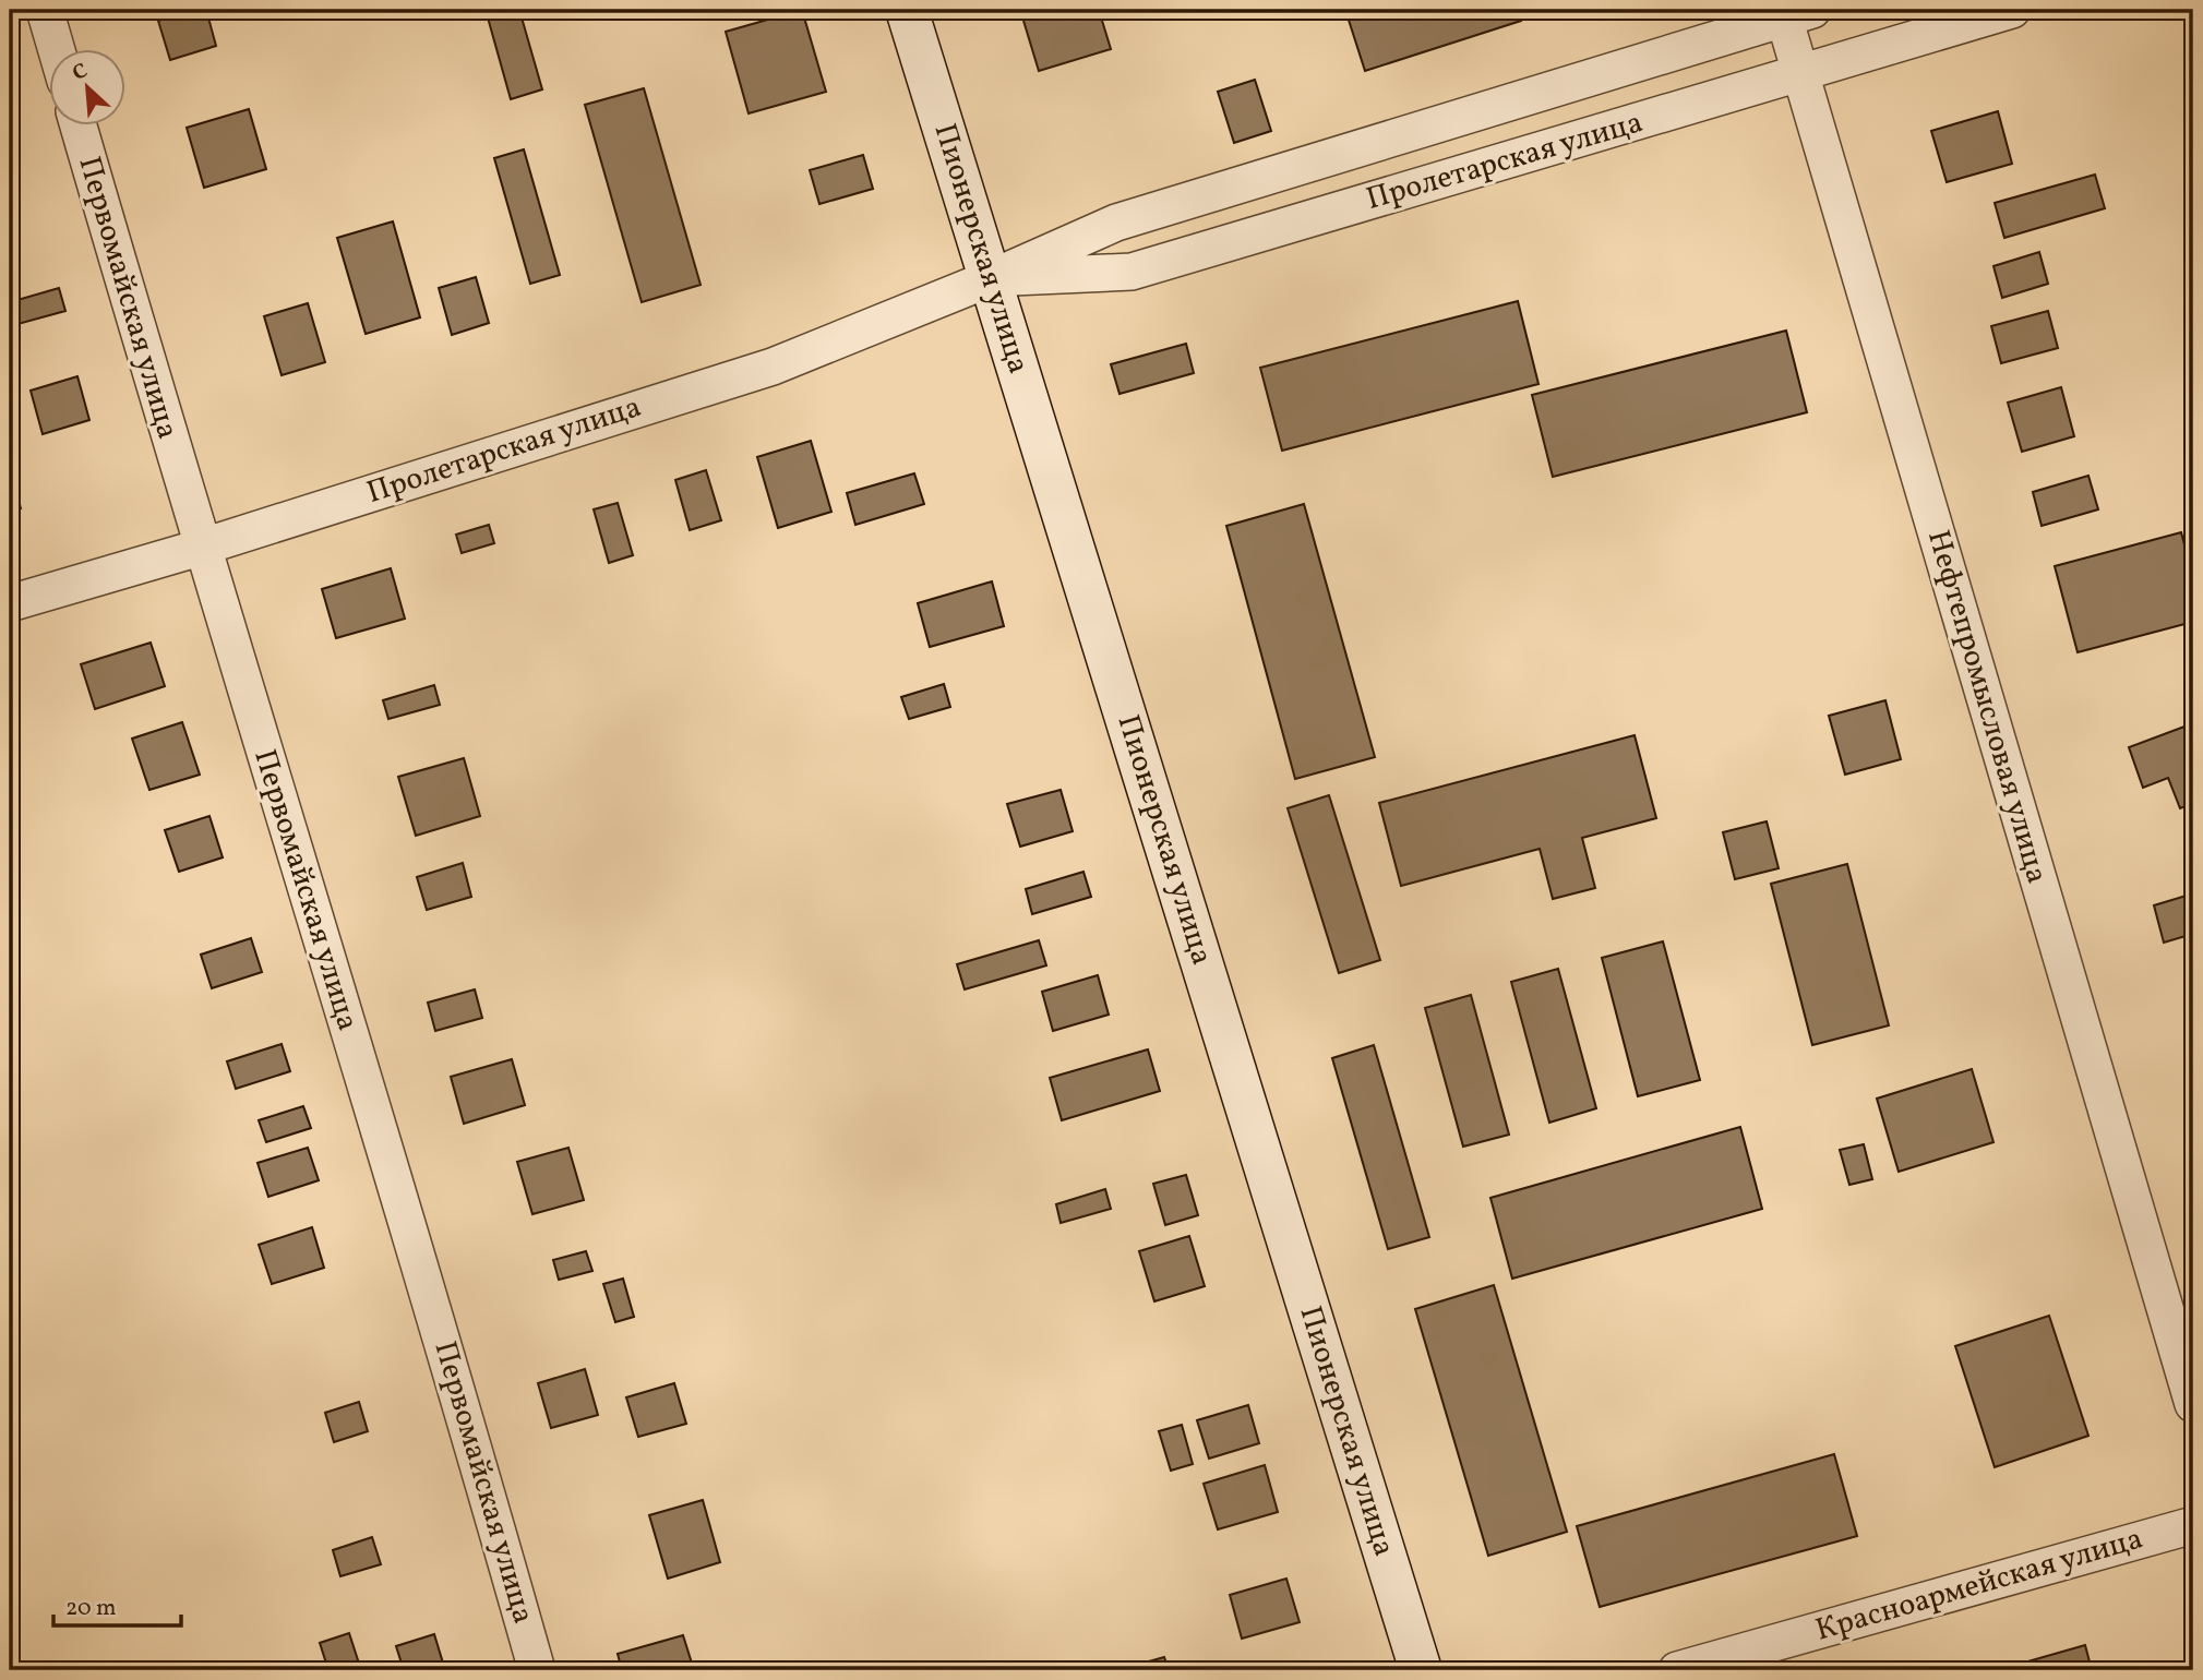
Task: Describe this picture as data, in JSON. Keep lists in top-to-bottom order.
{
  "streets": {
    "main road": ["Пионерская улица"],
    "street": [
      "Пролетарская улица",
      "Первомайская улица",
      "Нефтепромысловая улица",
      "Красноармейская улица"
    ]
  },
  "crossings": [
    ["Пролетарская улица", "Пионерская улица"],
    ["Пролетарская улица", "Первомайская улица"],
    ["Пролетарская улица", "Нефтепромысловая улица"]
  ],
  "scale_bar": "20 m",
  "north": "top left"
}
